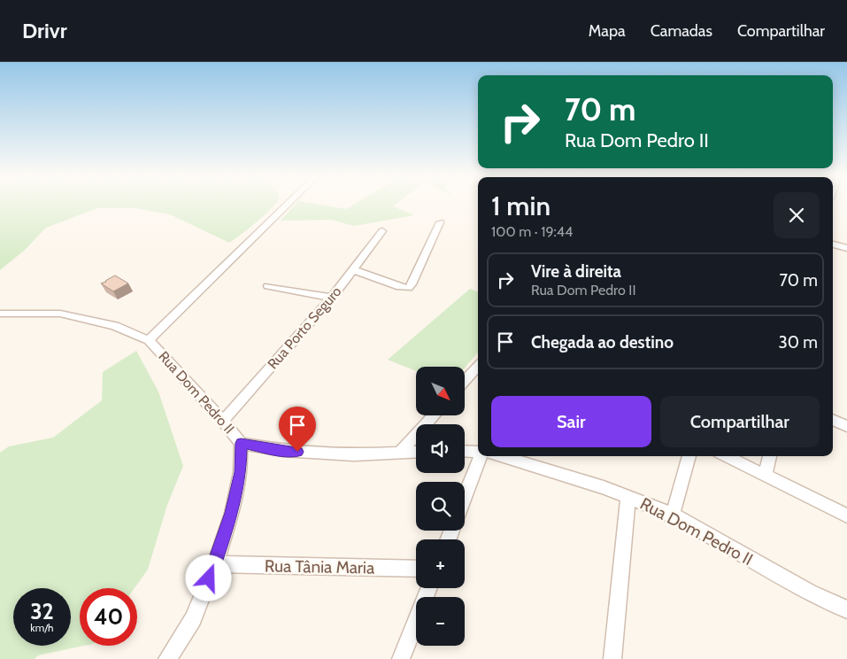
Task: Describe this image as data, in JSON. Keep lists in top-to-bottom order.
{
  "streets": {
    "street": ["Rua Porto Seguro", "Rua Dom Pedro II", "Rua Tânia Maria"]
  },
  "crossings": [
    ["Rua Porto Seguro", "Rua Dom Pedro II"]
  ],
  "north": "bottom right",
  "page": {
    "header": "Drivr",
    "nav": ["Mapa", "Camadas", "Compartilhar"],
    "turn": ["70 m", "Rua Dom Pedro II"],
    "heading": ["1 min", "100 m · 19:44"],
    "list": [
      {
        "name": "Vire à direita",
        "note": "Rua Dom Pedro II",
        "value": "70 m"
      },
      {
        "name": "Chegada ao destino",
        "value": "30 m"
      }
    ],
    "map_buttons": ["+", "−"],
    "buttons": ["Sair", "Compartilhar"],
    "speed": "32 km/h",
    "limit": "40"
  }
}
